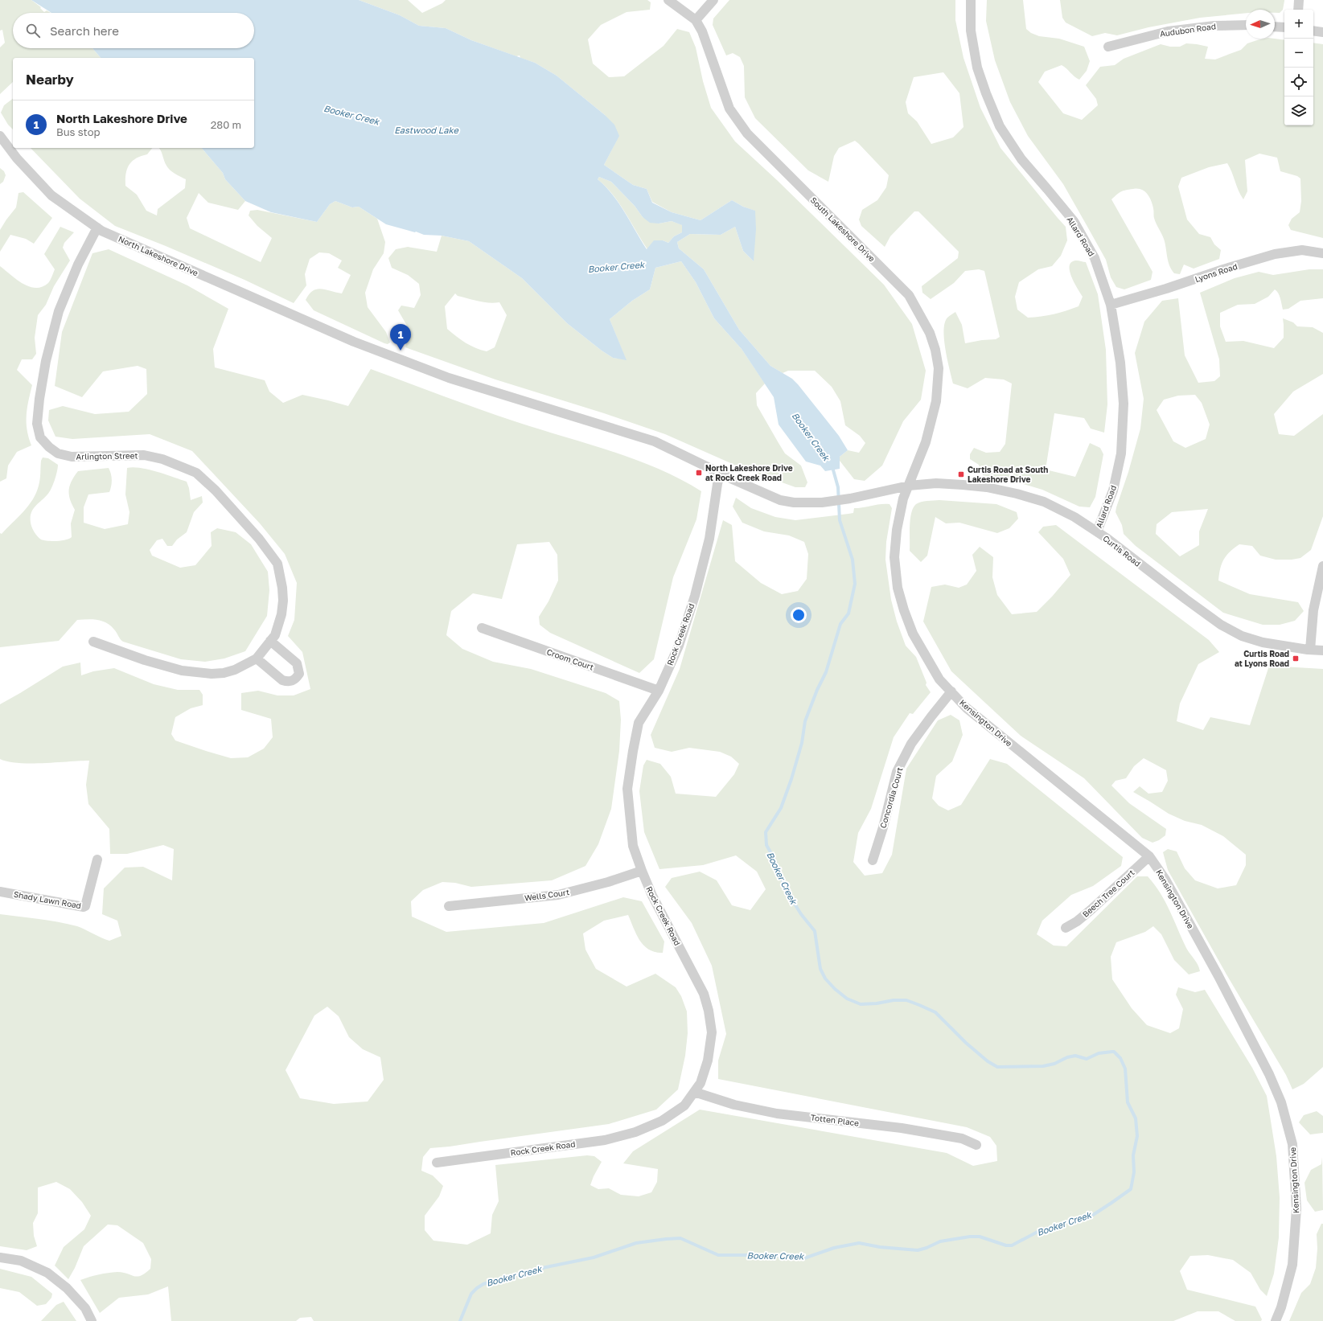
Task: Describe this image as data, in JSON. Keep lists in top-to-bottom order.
{
  "streets": {
    "street": [
      "Audubon Road",
      "South Lakeshore Drive",
      "Allard Road",
      "North Lakeshore Drive",
      "Lyons Road",
      "Arlington Street",
      "Curtis Road",
      "Rock Creek Road",
      "Croom Court",
      "Kensington Drive",
      "Concordia Court",
      "Beech Tree Court",
      "Wells Court",
      "Shady Lawn Road",
      "Totten Place"
    ]
  },
  "crossings": [
    ["South Lakeshore Drive", "North Lakeshore Drive"],
    ["South Lakeshore Drive", "Curtis Road"],
    ["South Lakeshore Drive", "Kensington Drive"],
    ["Allard Road", "Lyons Road"],
    ["Allard Road", "Curtis Road"],
    ["North Lakeshore Drive", "Arlington Street"],
    ["North Lakeshore Drive", "Curtis Road"],
    ["North Lakeshore Drive", "Rock Creek Road"],
    ["North Lakeshore Drive", "Kensington Drive"],
    ["Curtis Road", "Kensington Drive"],
    ["Rock Creek Road", "Croom Court"],
    ["Rock Creek Road", "Wells Court"],
    ["Rock Creek Road", "Totten Place"],
    ["Kensington Drive", "Concordia Court"],
    ["Kensington Drive", "Beech Tree Court"]
  ],
  "water": ["Booker Creek", "Eastwood Lake"],
  "places": {
    "transit": ["North Lakeshore Drive at Rock Creek Road", "Curtis Road at South Lakeshore Drive", "Curtis Road at Lyons Road"]
  },
  "north": "left",
  "page": {
    "map_buttons": ["+", "−"],
    "search": "Search here",
    "heading": "Nearby",
    "list": [
      {
        "mark": "1",
        "name": "North Lakeshore Drive",
        "note": "Bus stop",
        "value": "280 m"
      }
    ],
    "pins": "1"
  }
}
